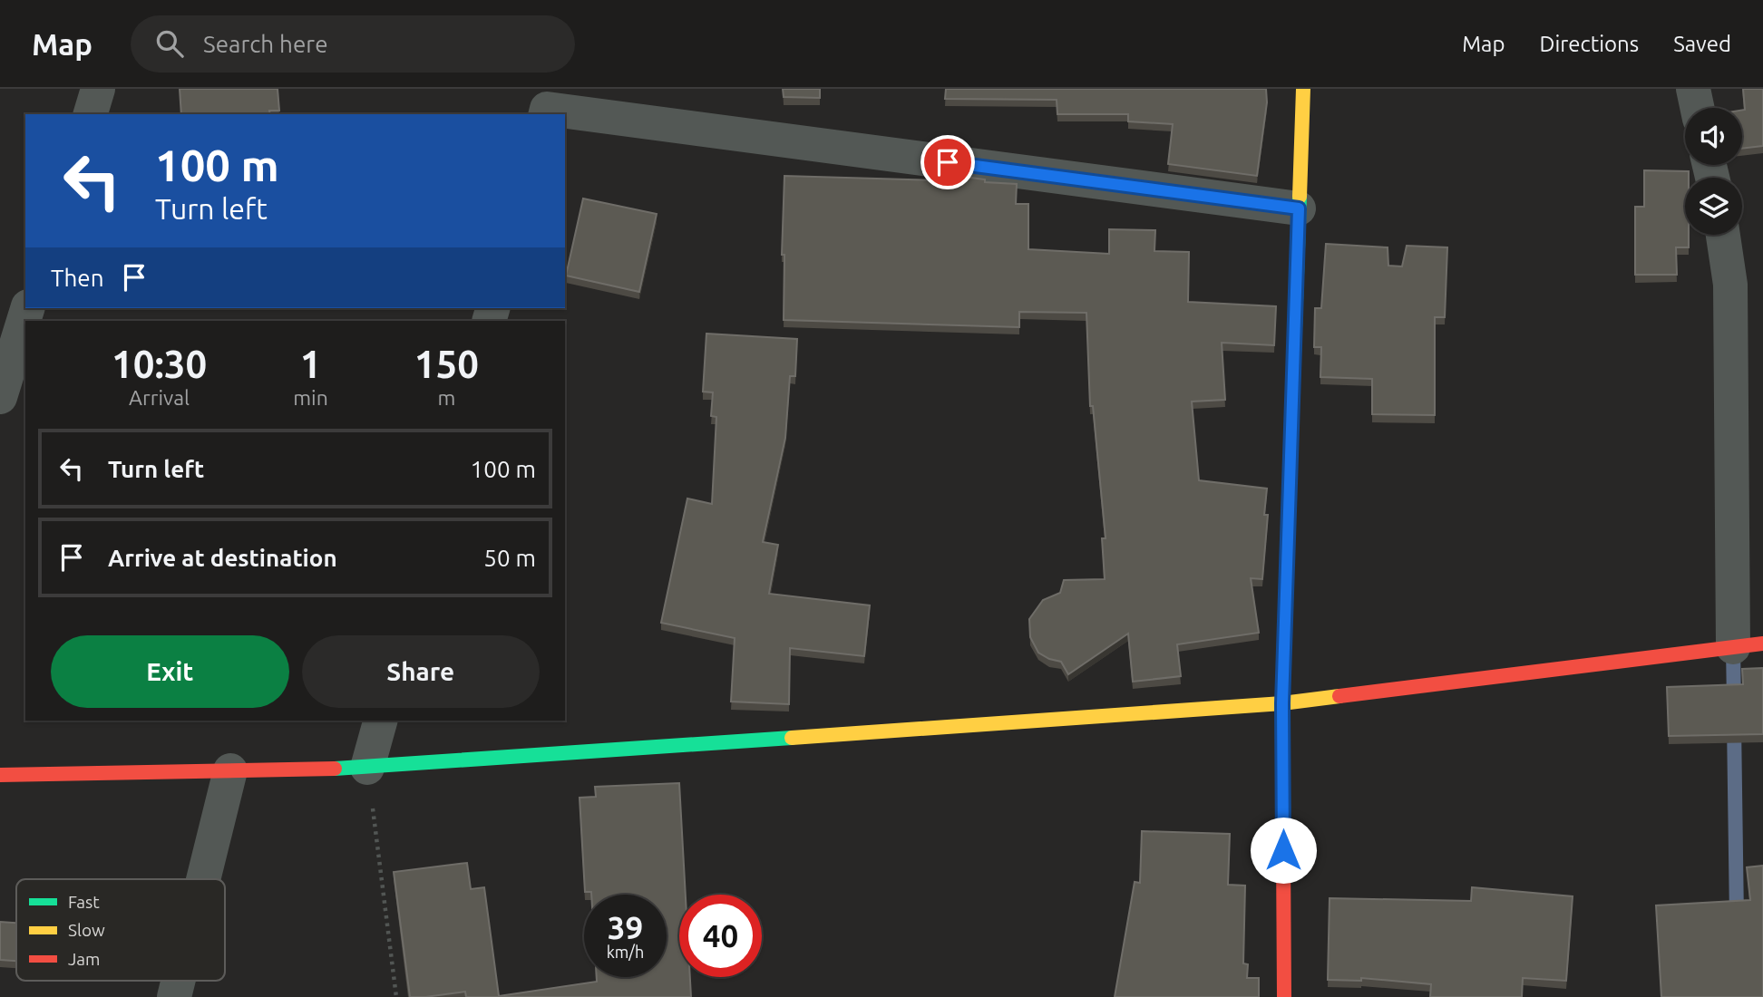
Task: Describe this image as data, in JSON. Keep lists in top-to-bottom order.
{
  "legend": ["Fast", "Slow", "Jam"],
  "page": {
    "header": "Map",
    "search": "Search here",
    "nav": ["Map", "Directions", "Saved"],
    "turn": ["100 m", "Turn left"],
    "then": "Then",
    "eta": [
      "10:30",
      "Arrival",
      "1",
      "min",
      "150",
      "m"
    ],
    "list": [
      {
        "name": "Turn left",
        "value": "100 m"
      },
      {
        "name": "Arrive at destination",
        "value": "50 m"
      }
    ],
    "buttons": ["Exit", "Share"],
    "speed": "39 km/h",
    "limit": "40"
  }
}
